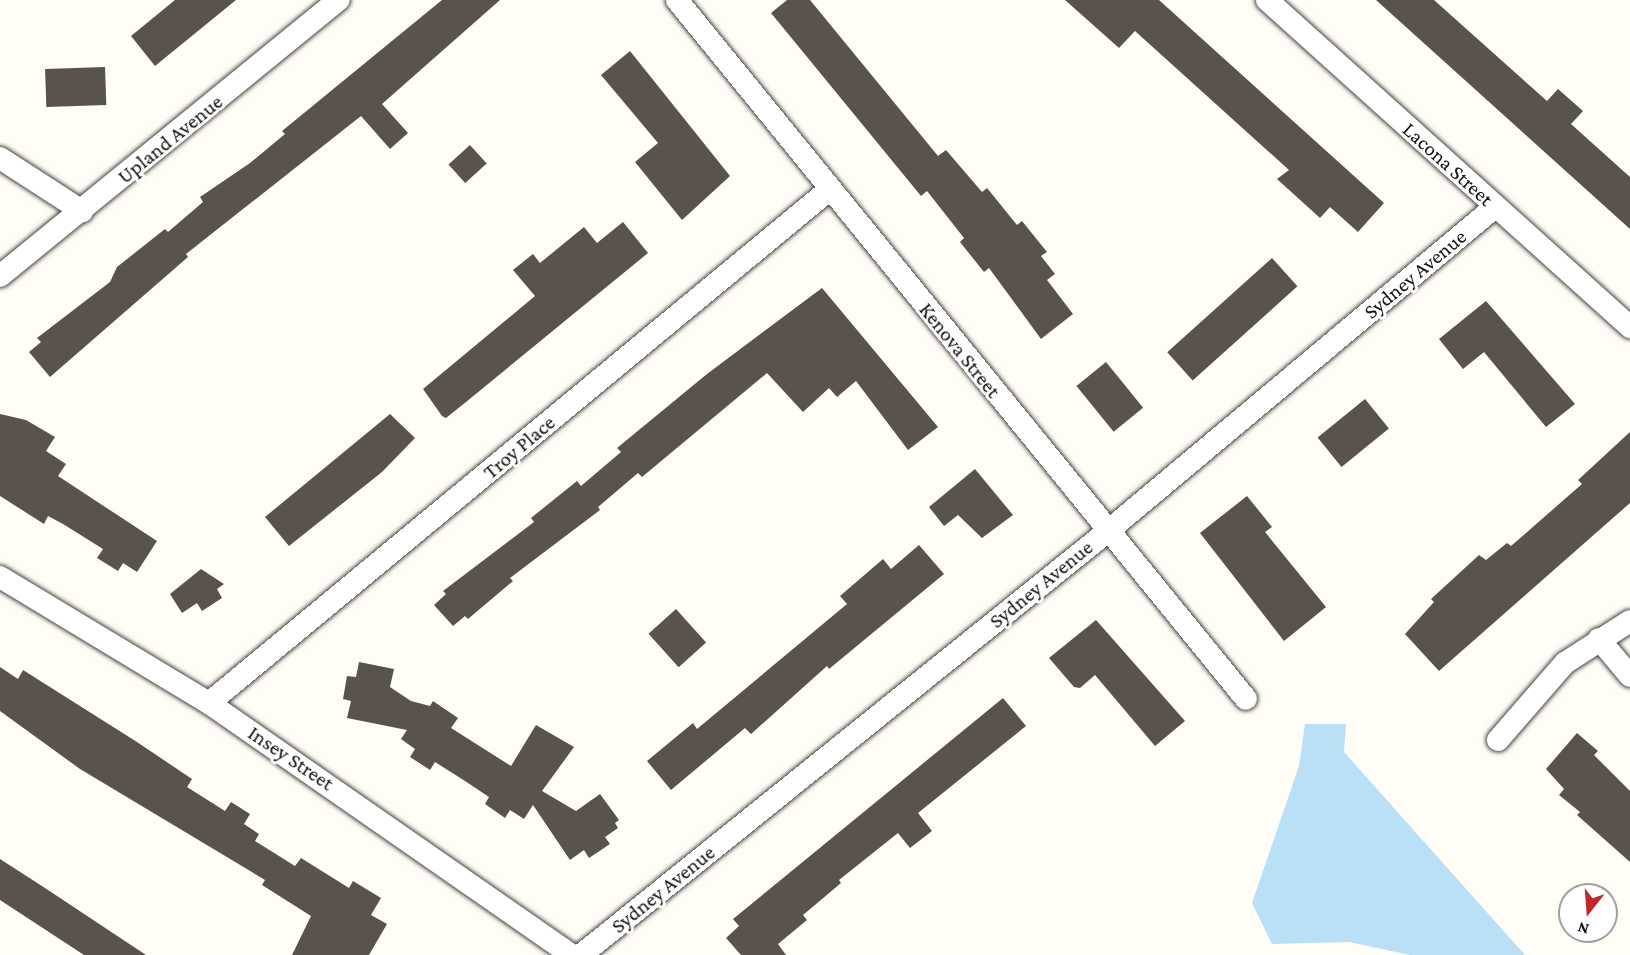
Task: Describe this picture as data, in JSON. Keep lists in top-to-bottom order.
{
  "streets": {
    "street": [
      "Upland Avenue",
      "Lacona Street",
      "Sydney Avenue",
      "Kenova Street",
      "Troy Place",
      "Insey Street"
    ]
  },
  "crossings": [
    ["Lacona Street", "Sydney Avenue"],
    ["Sydney Avenue", "Kenova Street"],
    ["Kenova Street", "Troy Place"],
    ["Troy Place", "Insey Street"]
  ],
  "north": "bottom"
}
